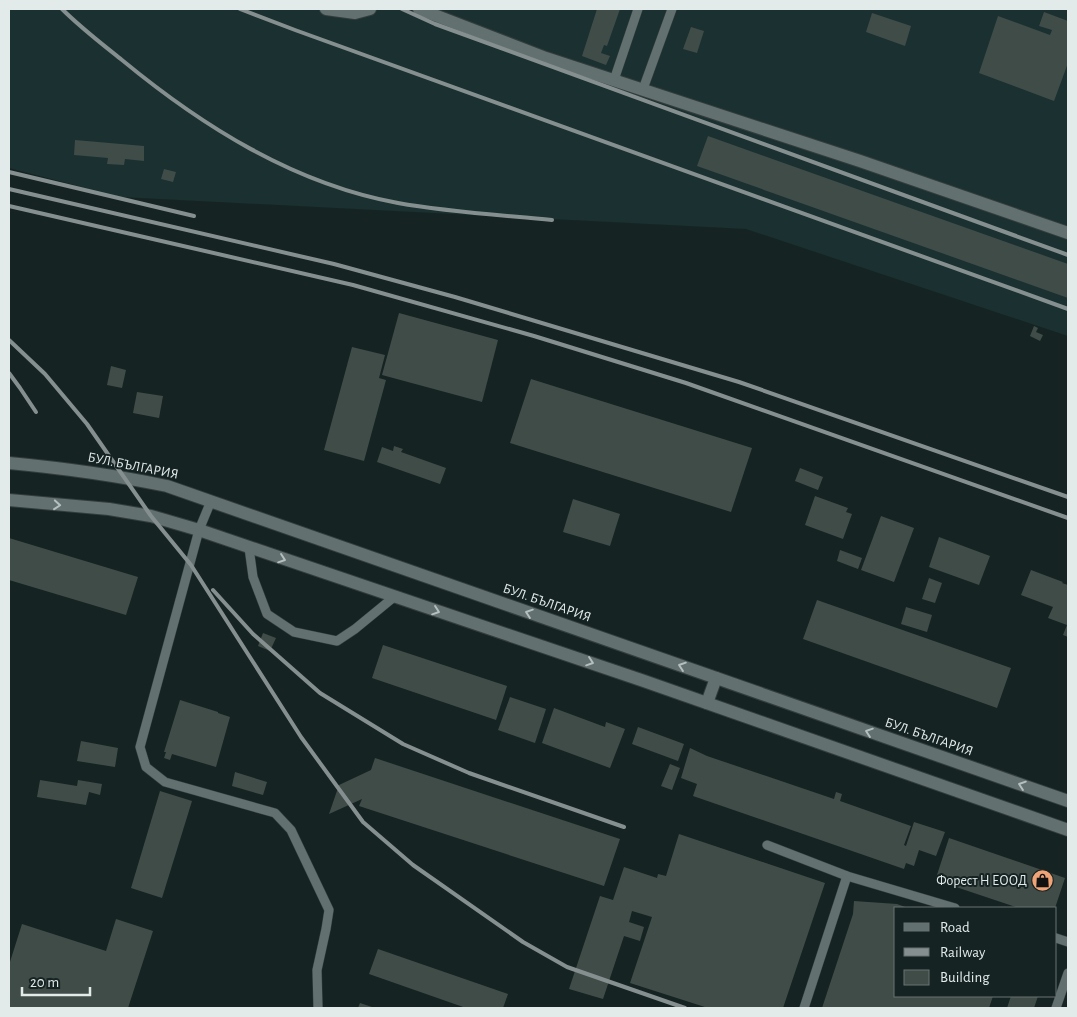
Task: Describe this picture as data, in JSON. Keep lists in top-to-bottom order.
{
  "streets": {
    "street": ["БУЛ. БЪЛГАРИЯ"]
  },
  "places": {
    "shop": ["Форест Н ЕООД"]
  },
  "legend": ["Road", "Railway", "Building"],
  "scale_bar": "20 m"
}
